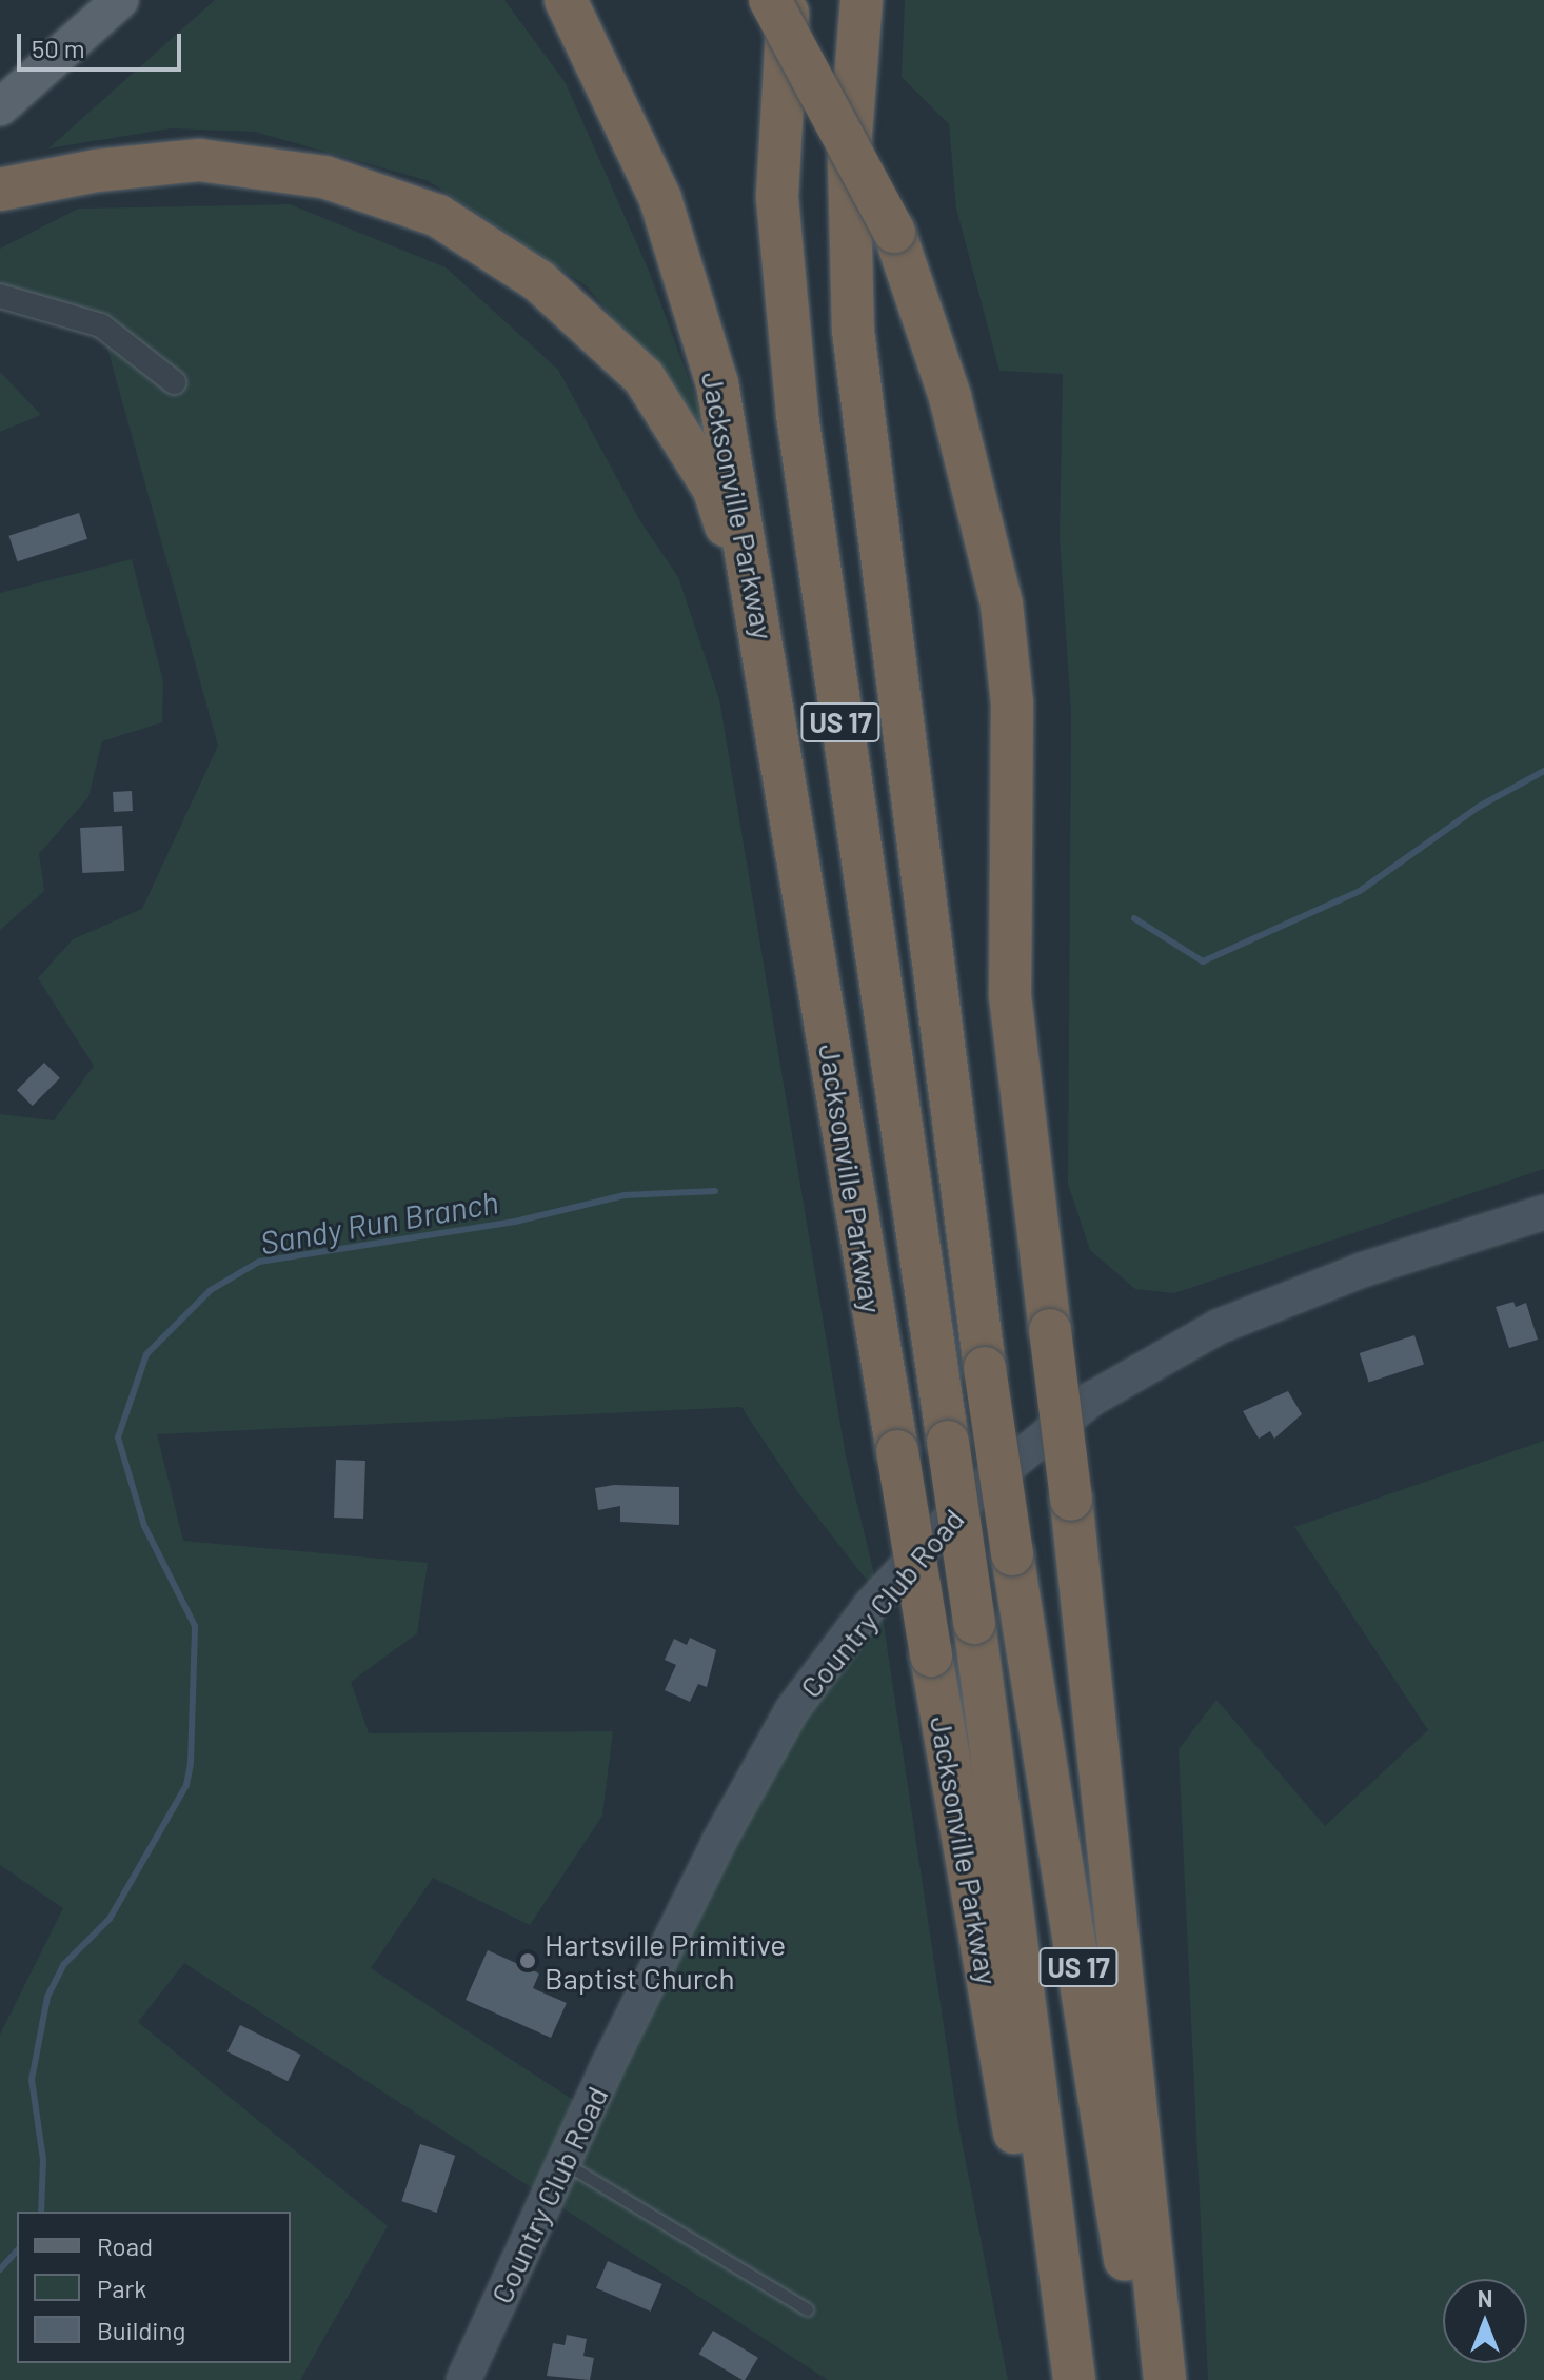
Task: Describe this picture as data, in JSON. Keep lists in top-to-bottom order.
{
  "streets": {
    "highway": ["Jacksonville Parkway", "US 17"],
    "main road": ["Country Club Road"]
  },
  "water": ["Sandy Run Branch"],
  "places": ["Hartsville Primitive Baptist Church"],
  "legend": ["Road", "Park", "Building"],
  "scale_bar": "50 m",
  "north": "top"
}
